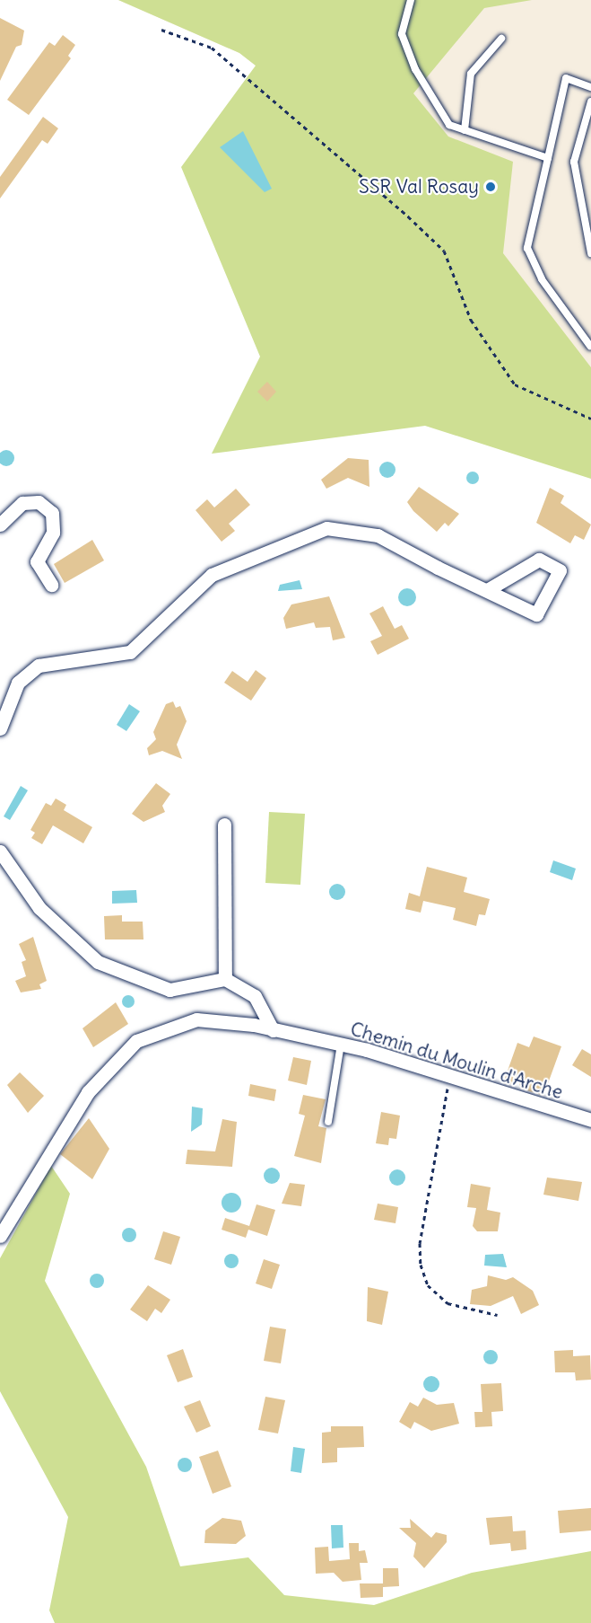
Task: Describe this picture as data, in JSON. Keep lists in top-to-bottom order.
{
  "streets": {
    "street": ["Chemin du Moulin d'Arche"]
  },
  "places": ["SSR Val Rosay"]
}
